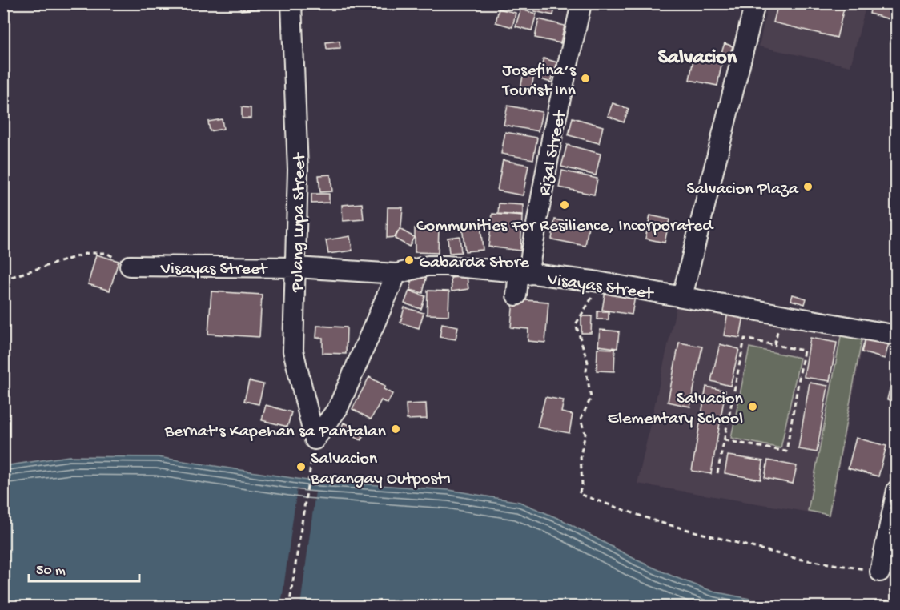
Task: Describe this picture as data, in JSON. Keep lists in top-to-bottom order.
{
  "streets": {
    "street": ["Rizal Street", "Pulang Lupa Street", "Visayas Street"]
  },
  "crossings": [
    ["Rizal Street", "Visayas Street"],
    ["Pulang Lupa Street", "Visayas Street"]
  ],
  "districts": ["Salvacion"],
  "places": [
    "Josefina’s Tourist Inn",
    "Salvacion Plaza",
    "Communities For Resilience, Incorporated",
    "Gabarda Store",
    "Salvacion Elementary School",
    "Bernat's Kapehan sa Pantalan",
    "Salvacion Barangay Outpost1"
  ],
  "scale_bar": "50 m"
}
